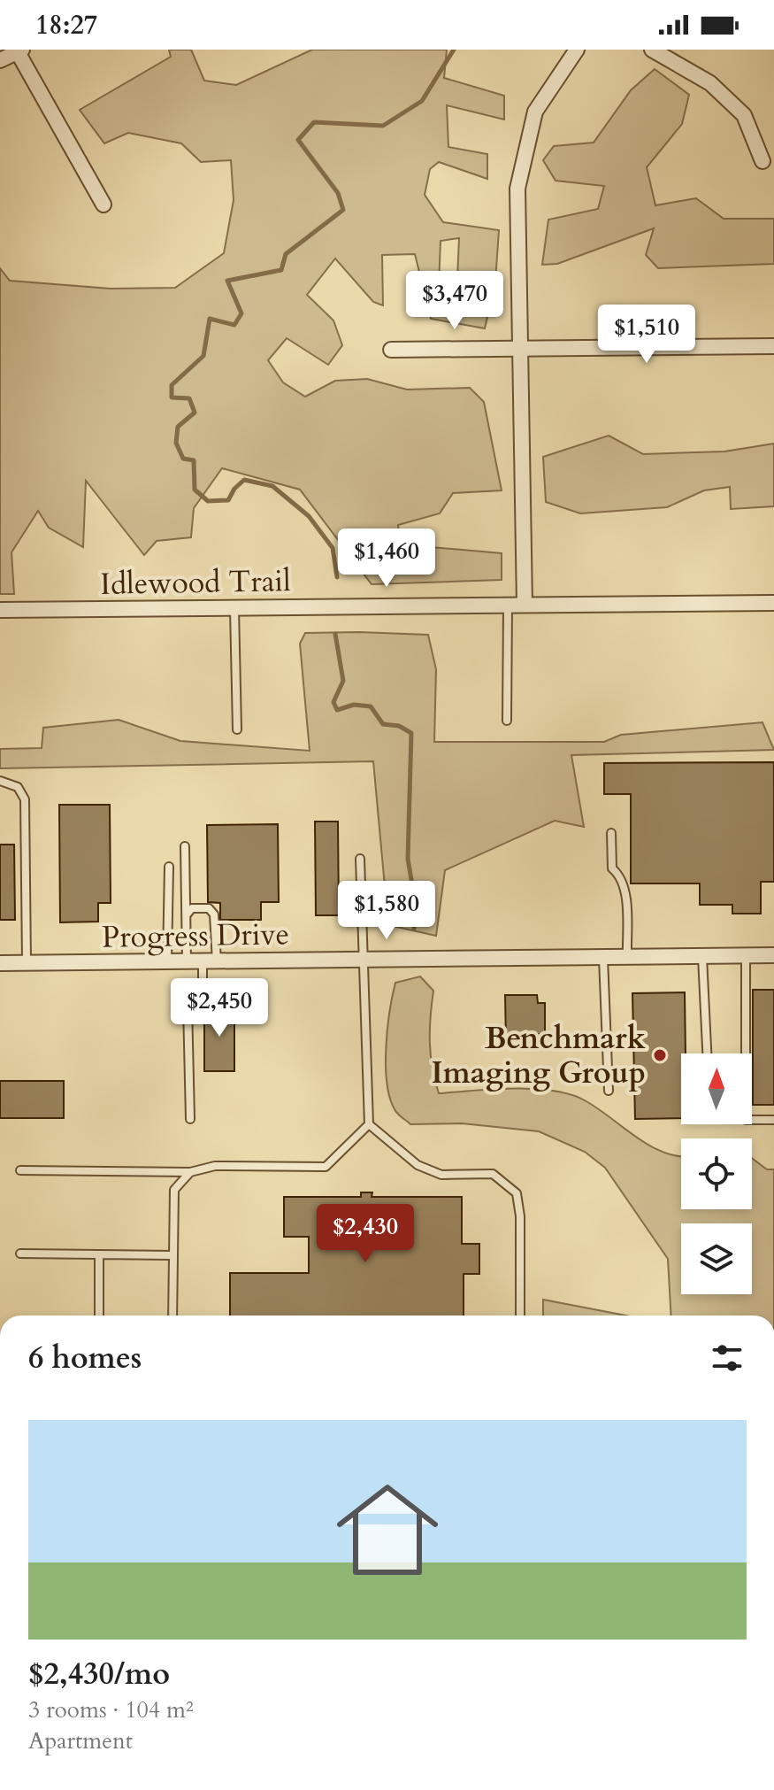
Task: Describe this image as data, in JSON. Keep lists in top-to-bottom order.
{
  "streets": {
    "street": ["Idlewood Trail", "Progress Drive"]
  },
  "places": ["Benchmark Imaging Group"],
  "north": "top",
  "page": {
    "status": "18:27",
    "price": [
      "$3,470",
      "$1,510",
      "$1,460",
      "$1,580",
      "$2,450",
      "$2,430"
    ],
    "heading": "6 homes",
    "list": [
      {
        "name": "$2,430/mo",
        "note": "3 rooms · 104 m² · Apartment"
      }
    ]
  }
}
